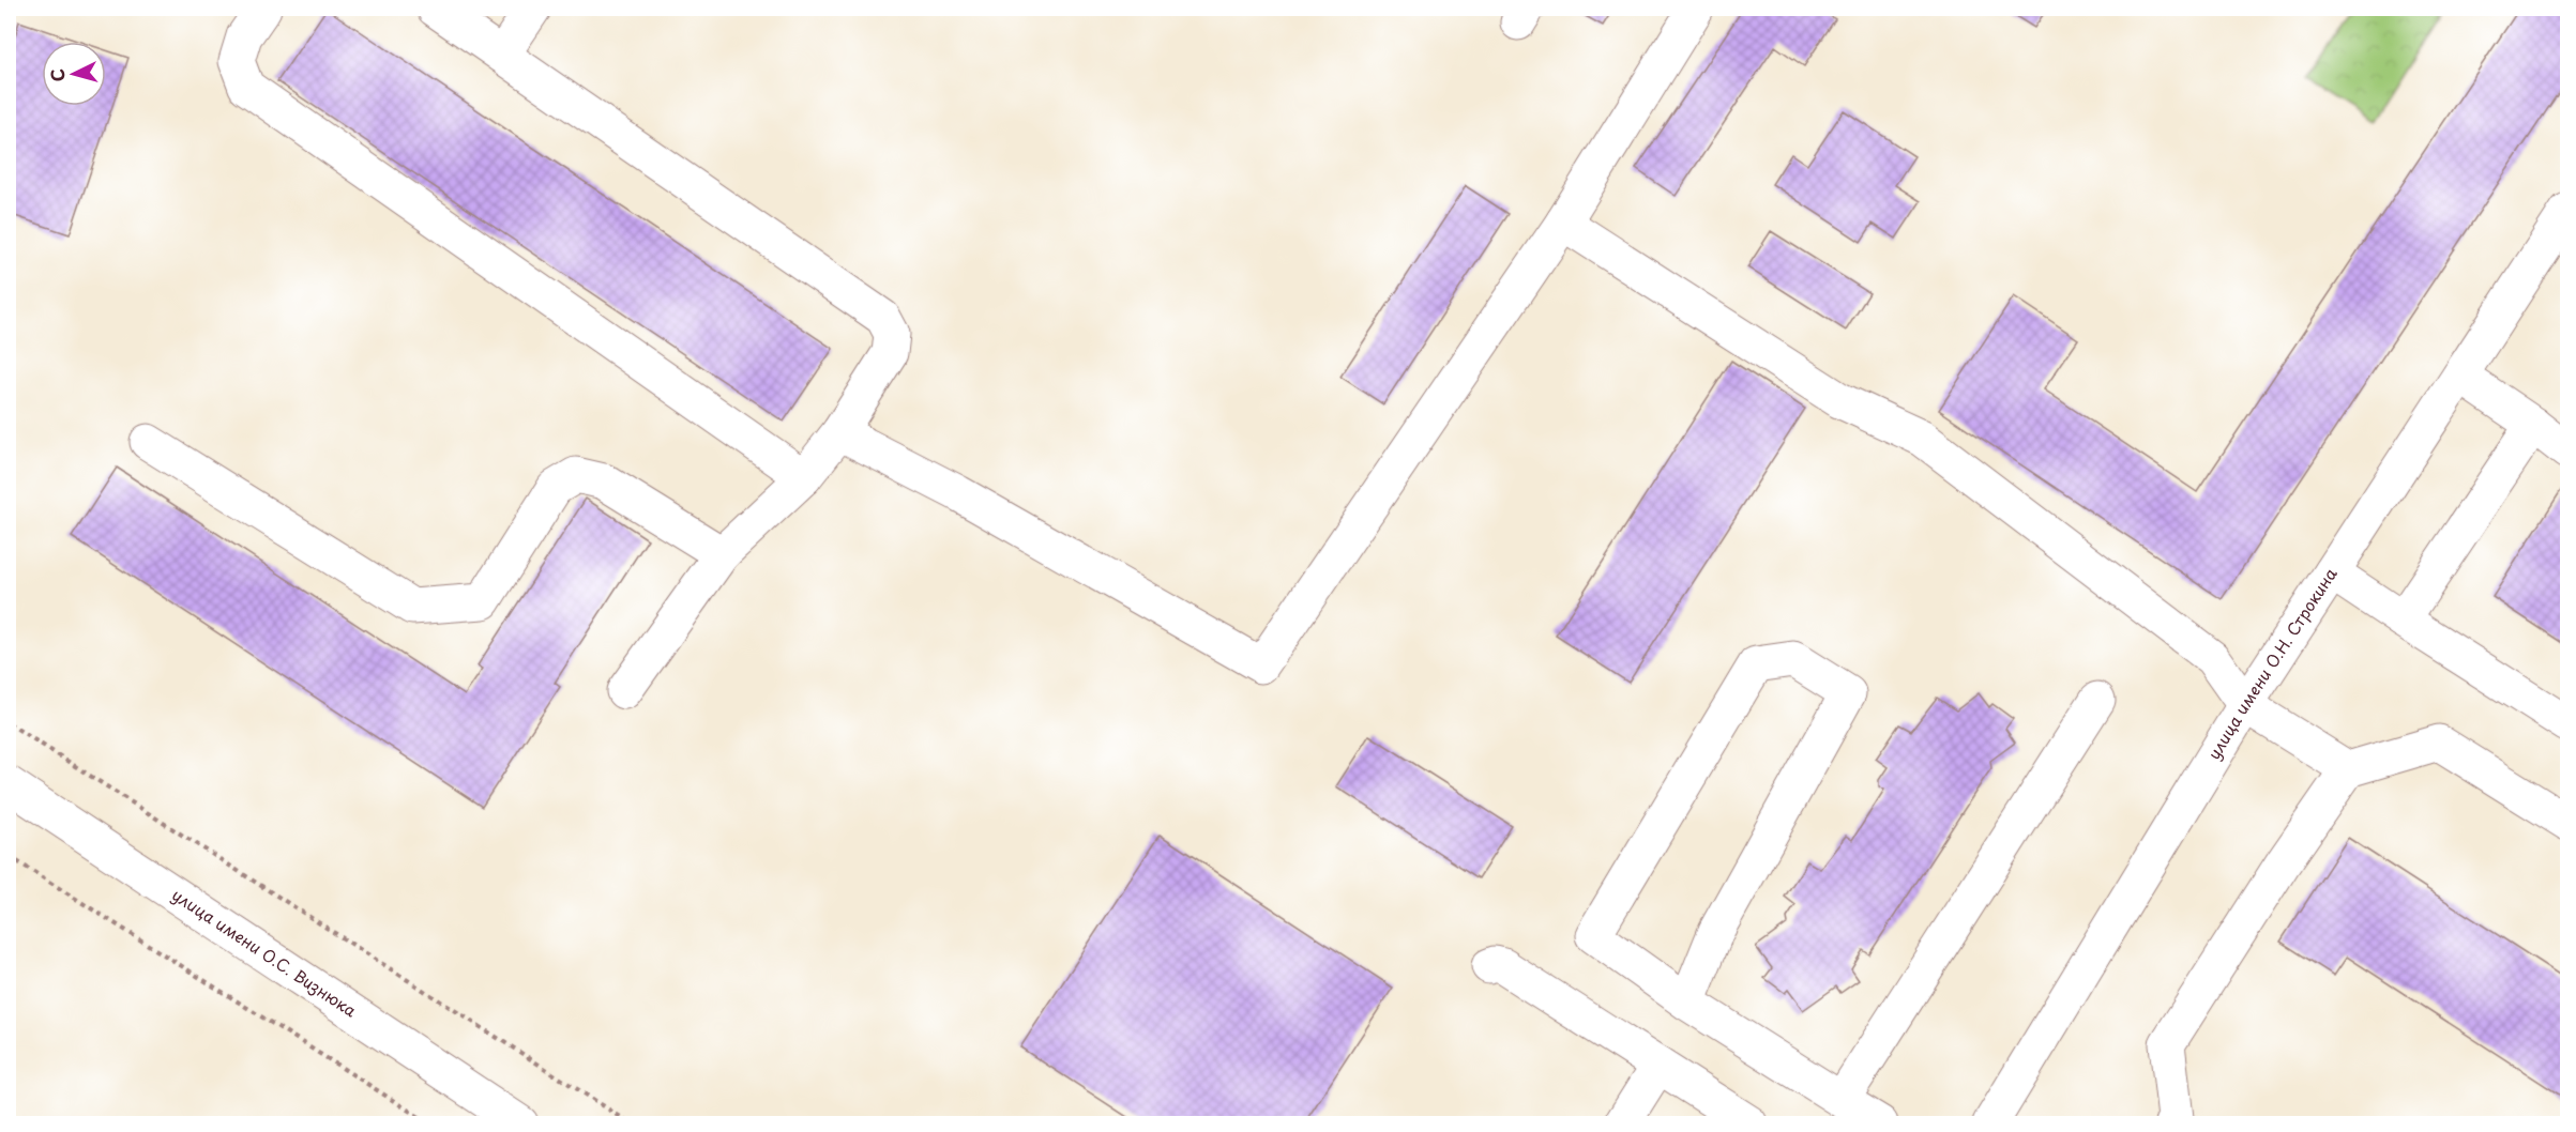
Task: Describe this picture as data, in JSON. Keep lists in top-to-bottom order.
{
  "streets": {
    "street": ["улица имени О.Н. Строкина", "улица имени О.С. Визнюка"]
  },
  "north": "left"
}
